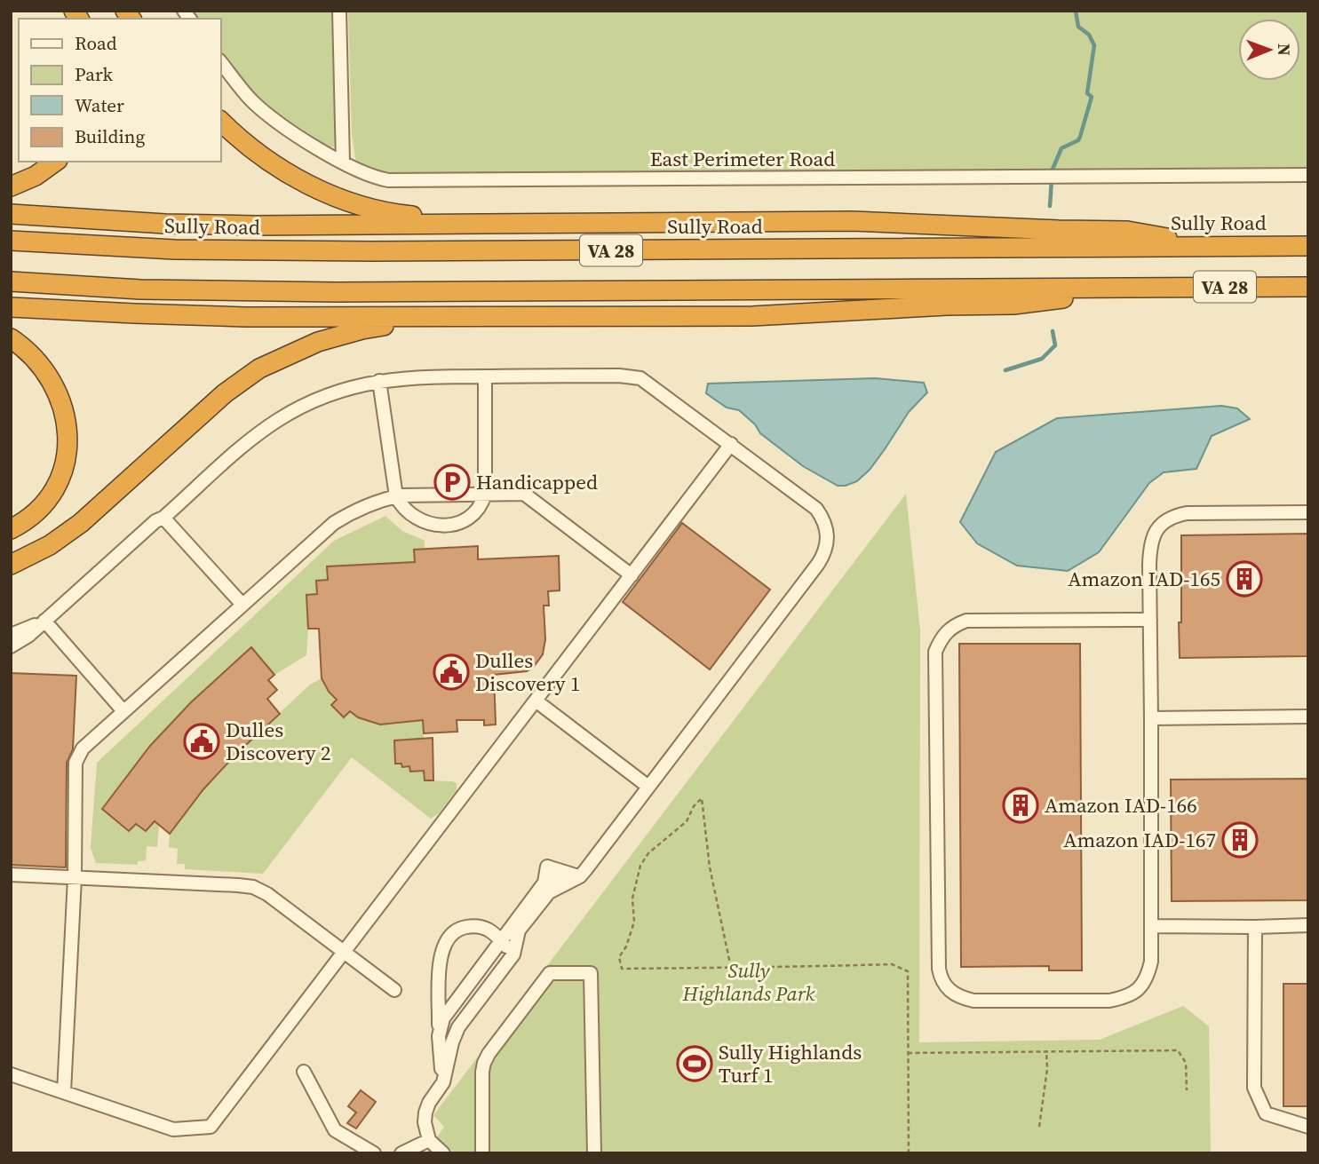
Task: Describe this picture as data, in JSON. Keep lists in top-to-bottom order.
{
  "streets": {
    "highway": ["Sully Road", "VA 28"],
    "street": ["East Perimeter Road"]
  },
  "parks": ["Sully Highlands Park"],
  "places": {
    "parking": ["Handicapped"],
    "building": ["Amazon IAD-165", "Amazon IAD-166", "Amazon IAD-167"],
    "public building": ["Dulles Discovery 1", "Dulles Discovery 2"],
    "sports": ["Sully Highlands Turf 1"]
  },
  "legend": [
    "Road",
    "Park",
    "Water",
    "Building"
  ],
  "north": "right"
}
